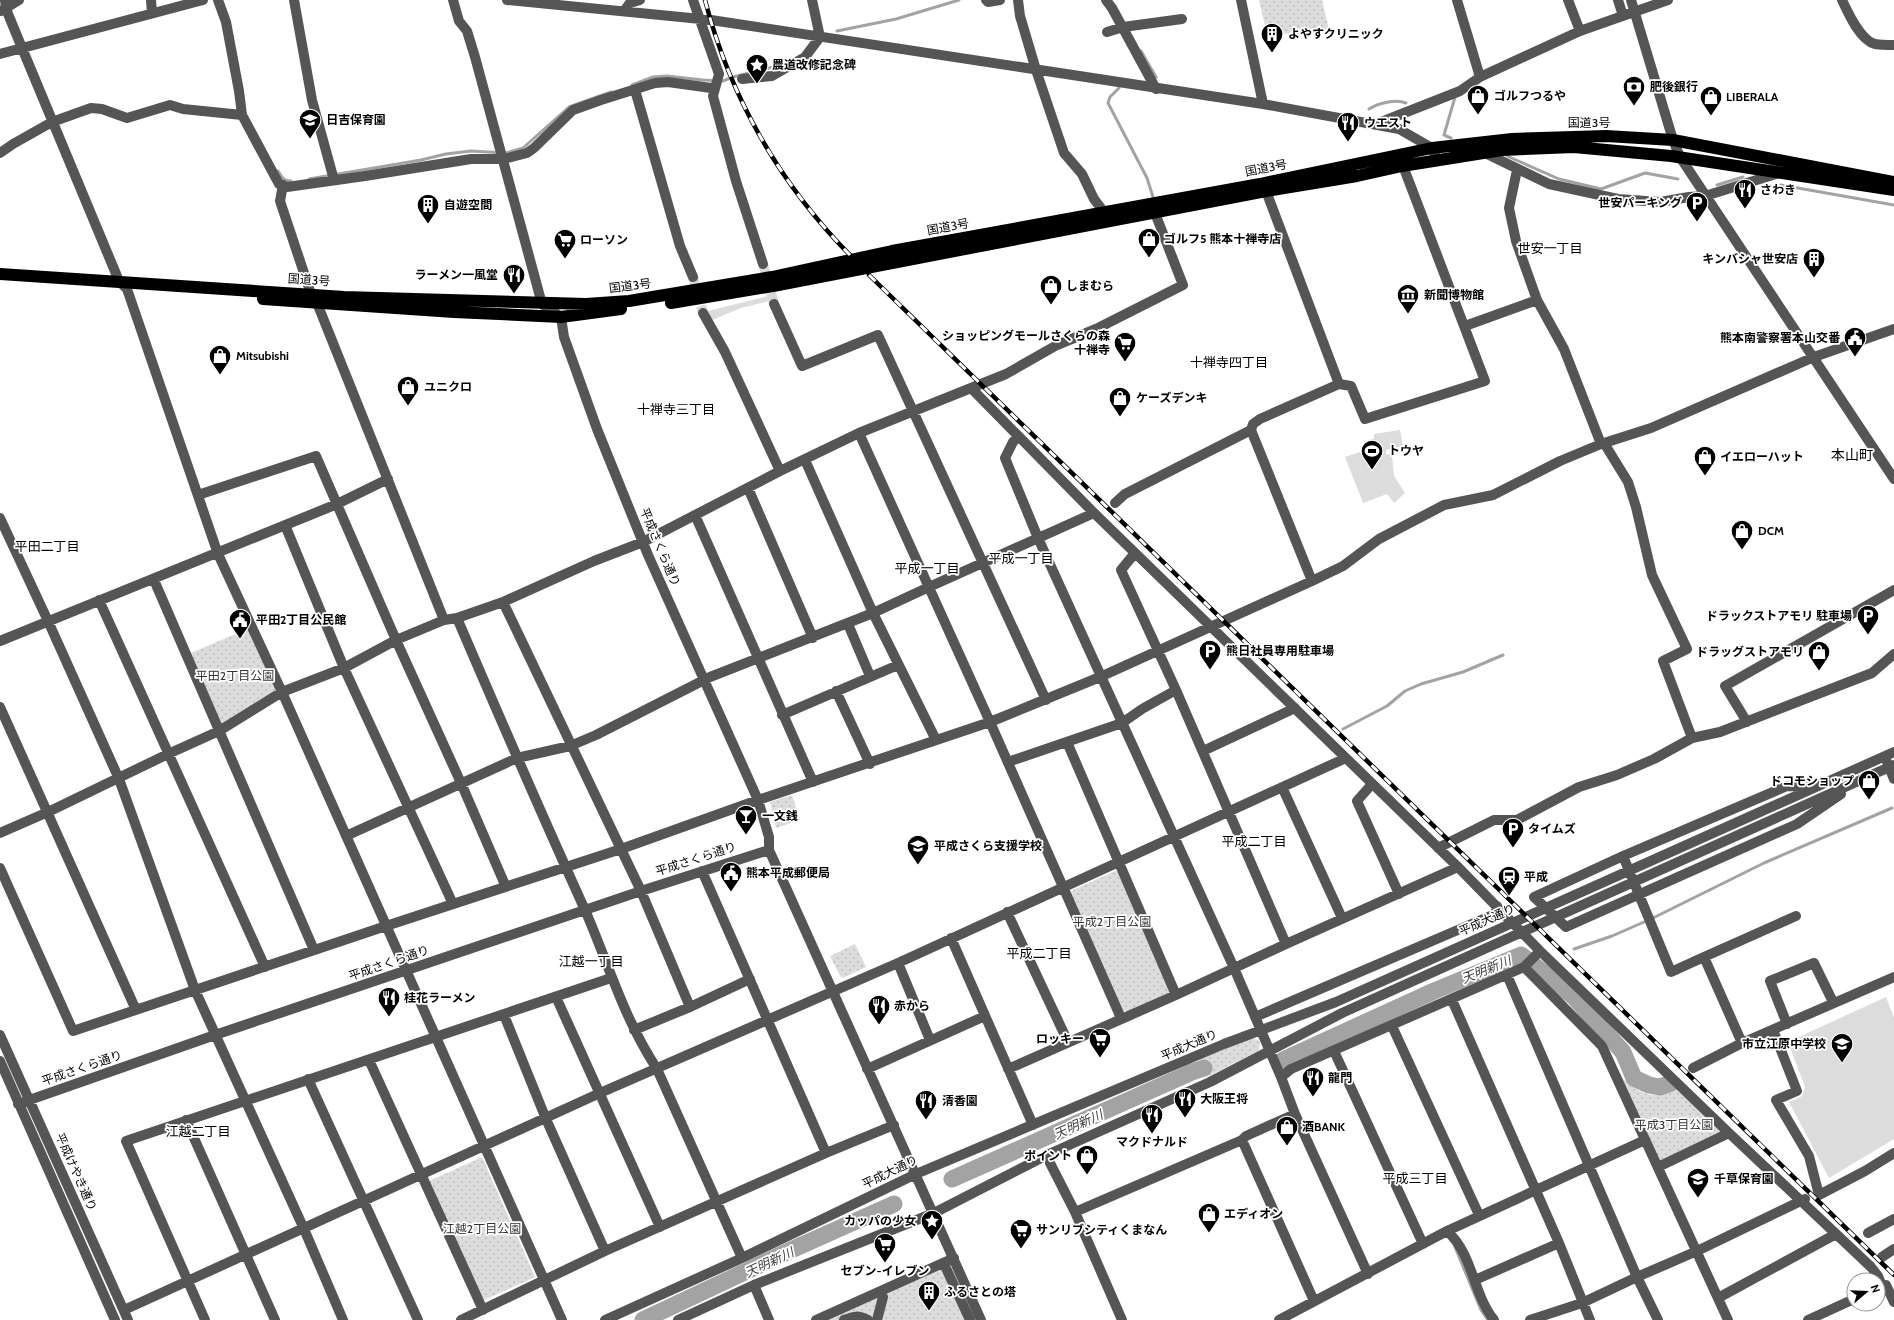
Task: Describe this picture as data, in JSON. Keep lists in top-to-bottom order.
{
  "streets": {
    "highway": ["国道3号"],
    "street": ["平成さくら通り", "平成大通り", "平成けやき通り"]
  },
  "crossings": [
    ["国道3号", "平成さくら通り"],
    ["平成さくら通り", "平成大通り"],
    ["平成さくら通り", "平成けやき通り"]
  ],
  "districts": [
    "世安一丁目",
    "十禅寺四丁目",
    "十禅寺三丁目",
    "本山町",
    "平田二丁目",
    "平成一丁目",
    "平成一丁目",
    "平成二丁目",
    "平成二丁目",
    "江越一丁目",
    "江越二丁目",
    "平成三丁目"
  ],
  "water": ["天明新川"],
  "parks": [
    "平田2丁目公園",
    "平成2丁目公園",
    "平成3丁目公園",
    "江越2丁目公園"
  ],
  "places": {
    "building": [
      "よやすクリニック",
      "自遊空間",
      "キンバシャ世安店",
      "ふるさとの塔"
    ],
    "place": ["農道改修記念碑", "カッパの少女"],
    "bank": ["肥後銀行"],
    "shop": [
      "ゴルフつるや",
      "LIBERALA",
      "ゴルフ5 熊本十禅寺店",
      "しまむら",
      "Mitsubishi",
      "ユニクロ",
      "ケーズデンキ",
      "イエローハット",
      "DCM",
      "ドラッグストアモリ",
      "ドコモショップ",
      "酒BANK",
      "ポイント",
      "エディオン"
    ],
    "school or university": [
      "日吉保育園",
      "平成さくら支援学校",
      "市立江原中学校",
      "千草保育園"
    ],
    "restaurant": [
      "ウエスト",
      "さわき",
      "ラーメン一風堂",
      "桂花ラーメン",
      "赤から",
      "龍門",
      "大阪王将",
      "清香園",
      "マクドナルド"
    ],
    "parking": [
      "世安パーキング",
      "ドラックストアモリ 駐車場",
      "熊日社員専用駐車場",
      "タイムズ"
    ],
    "supermarket": [
      "ローソン",
      "ショッピングモールさくらの森 十禅寺",
      "ロッキー",
      "サンリブシティくまなん",
      "セブン-イレブン"
    ],
    "museum": ["新聞博物館"],
    "public building": ["熊本南警察署本山交番", "平田2丁目公民館", "熊本平成郵便局"],
    "sports": ["トウヤ"],
    "bar": ["一文銭"],
    "station": ["平成"]
  },
  "north": "right"
}
